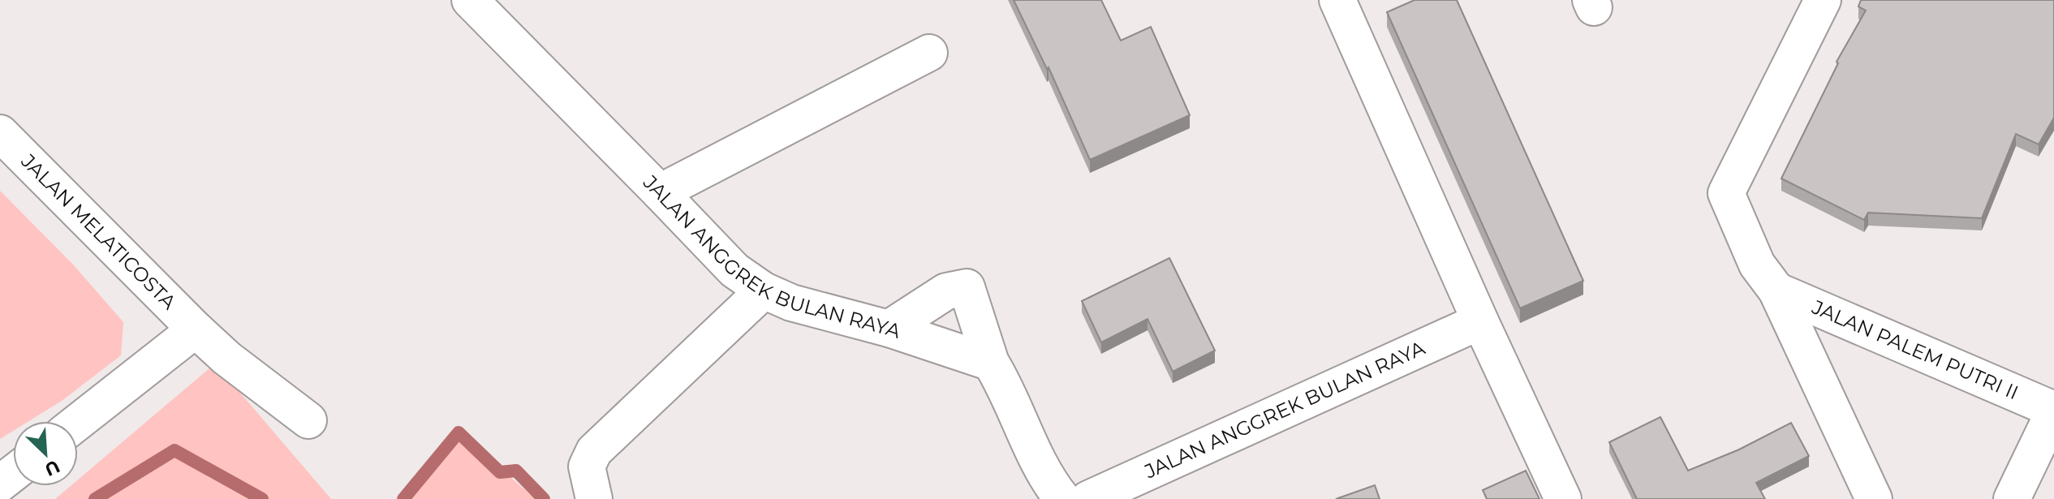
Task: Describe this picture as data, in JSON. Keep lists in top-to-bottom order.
{
  "streets": {
    "street": ["JALAN MELATICOSTA", "JALAN ANGGREK BULAN RAYA", "JALAN PALEM PUTRI II"]
  },
  "north": "bottom right"
}
